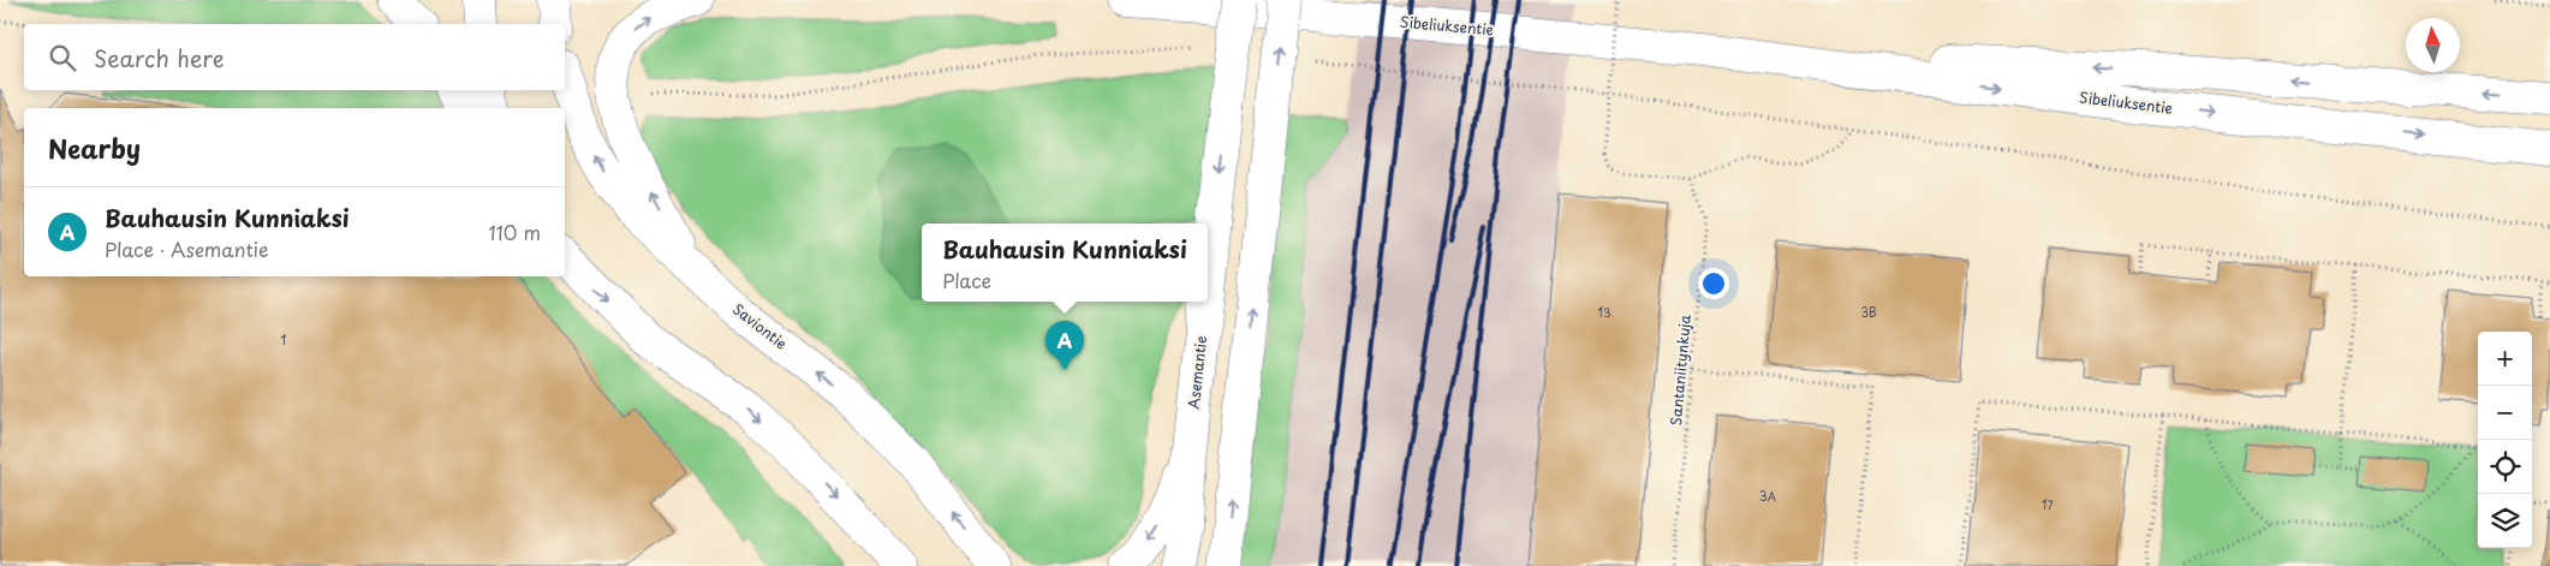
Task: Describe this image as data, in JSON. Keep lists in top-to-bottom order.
{
  "streets": {
    "main road": ["Sibeliuksentie", "Saviontie", "Asemantie"],
    "path": ["Santaniitynkuja"]
  },
  "house_numbers": [
    "13",
    "3B",
    "1",
    "3A",
    "17"
  ],
  "north": "top",
  "page": {
    "search": "Search here",
    "heading": "Nearby",
    "list": [
      {
        "mark": "A",
        "name": "Bauhausin Kunniaksi",
        "note": "Place · Asemantie",
        "value": "110 m"
      }
    ],
    "popup": ["Bauhausin Kunniaksi", "Place"],
    "pins": "A",
    "map_buttons": ["+", "−"]
  }
}
